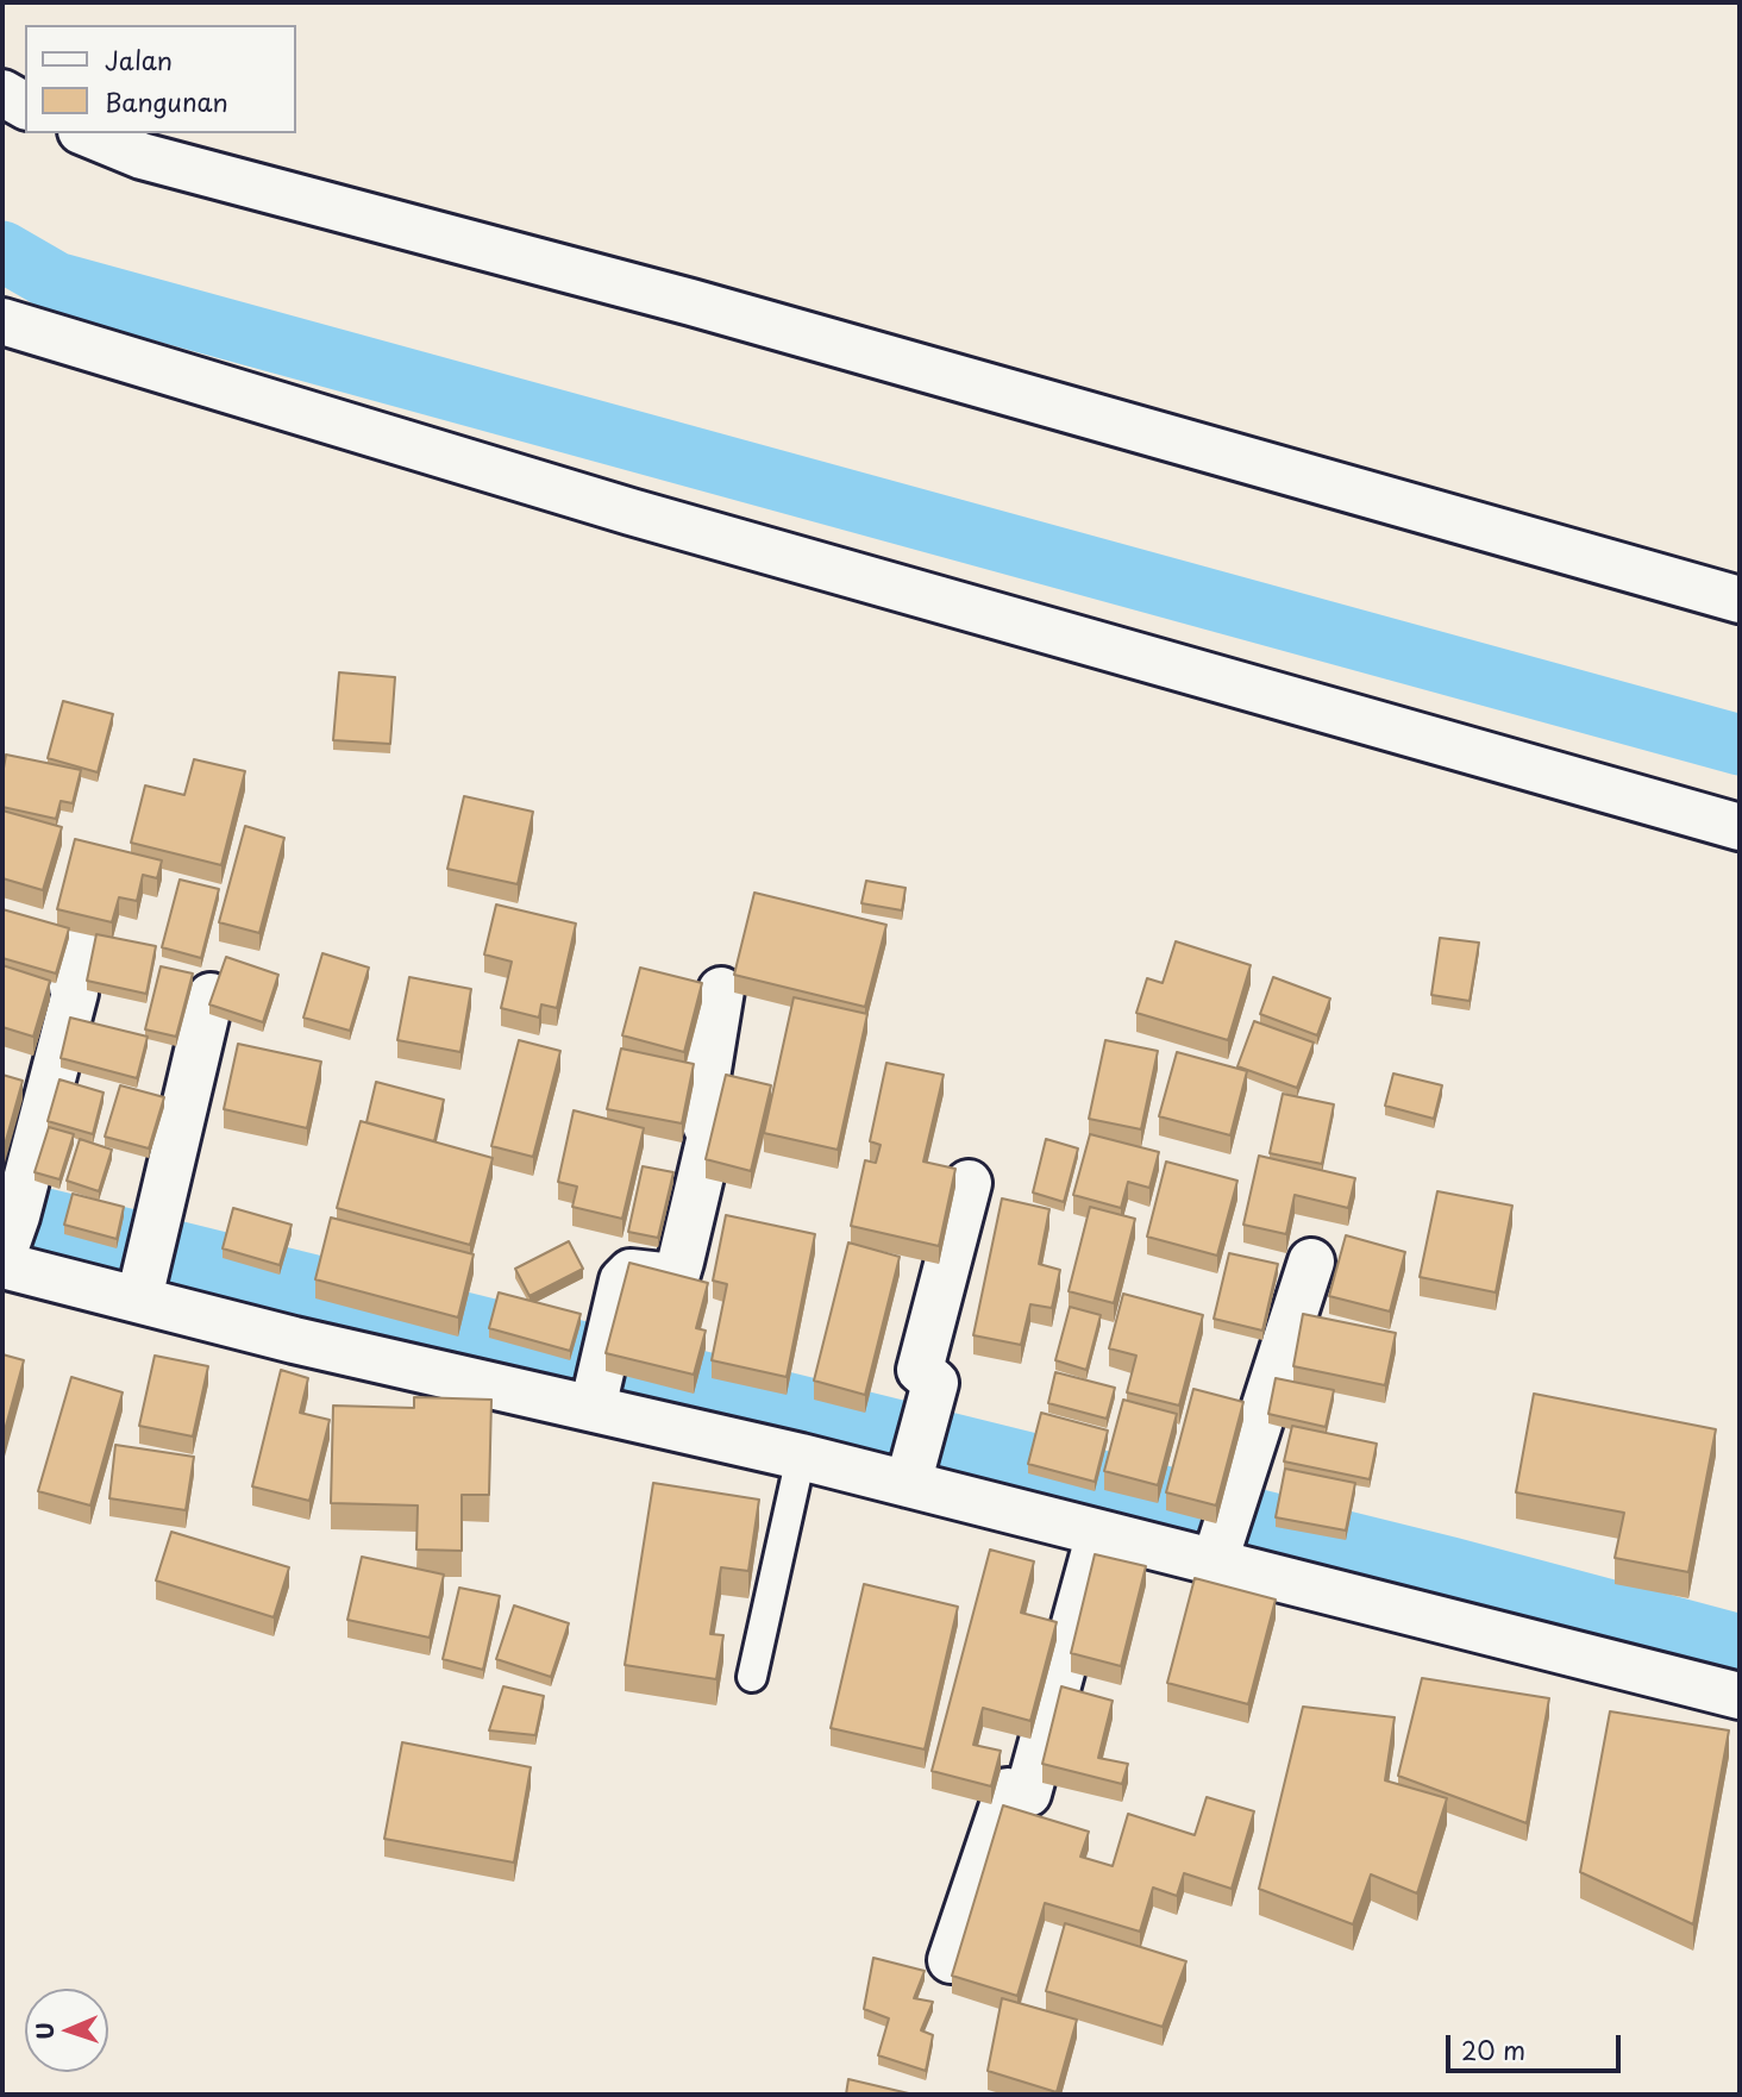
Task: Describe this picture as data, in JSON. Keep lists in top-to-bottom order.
{
  "legend": ["Jalan", "Bangunan"],
  "scale_bar": "20 m",
  "north": "left"
}
